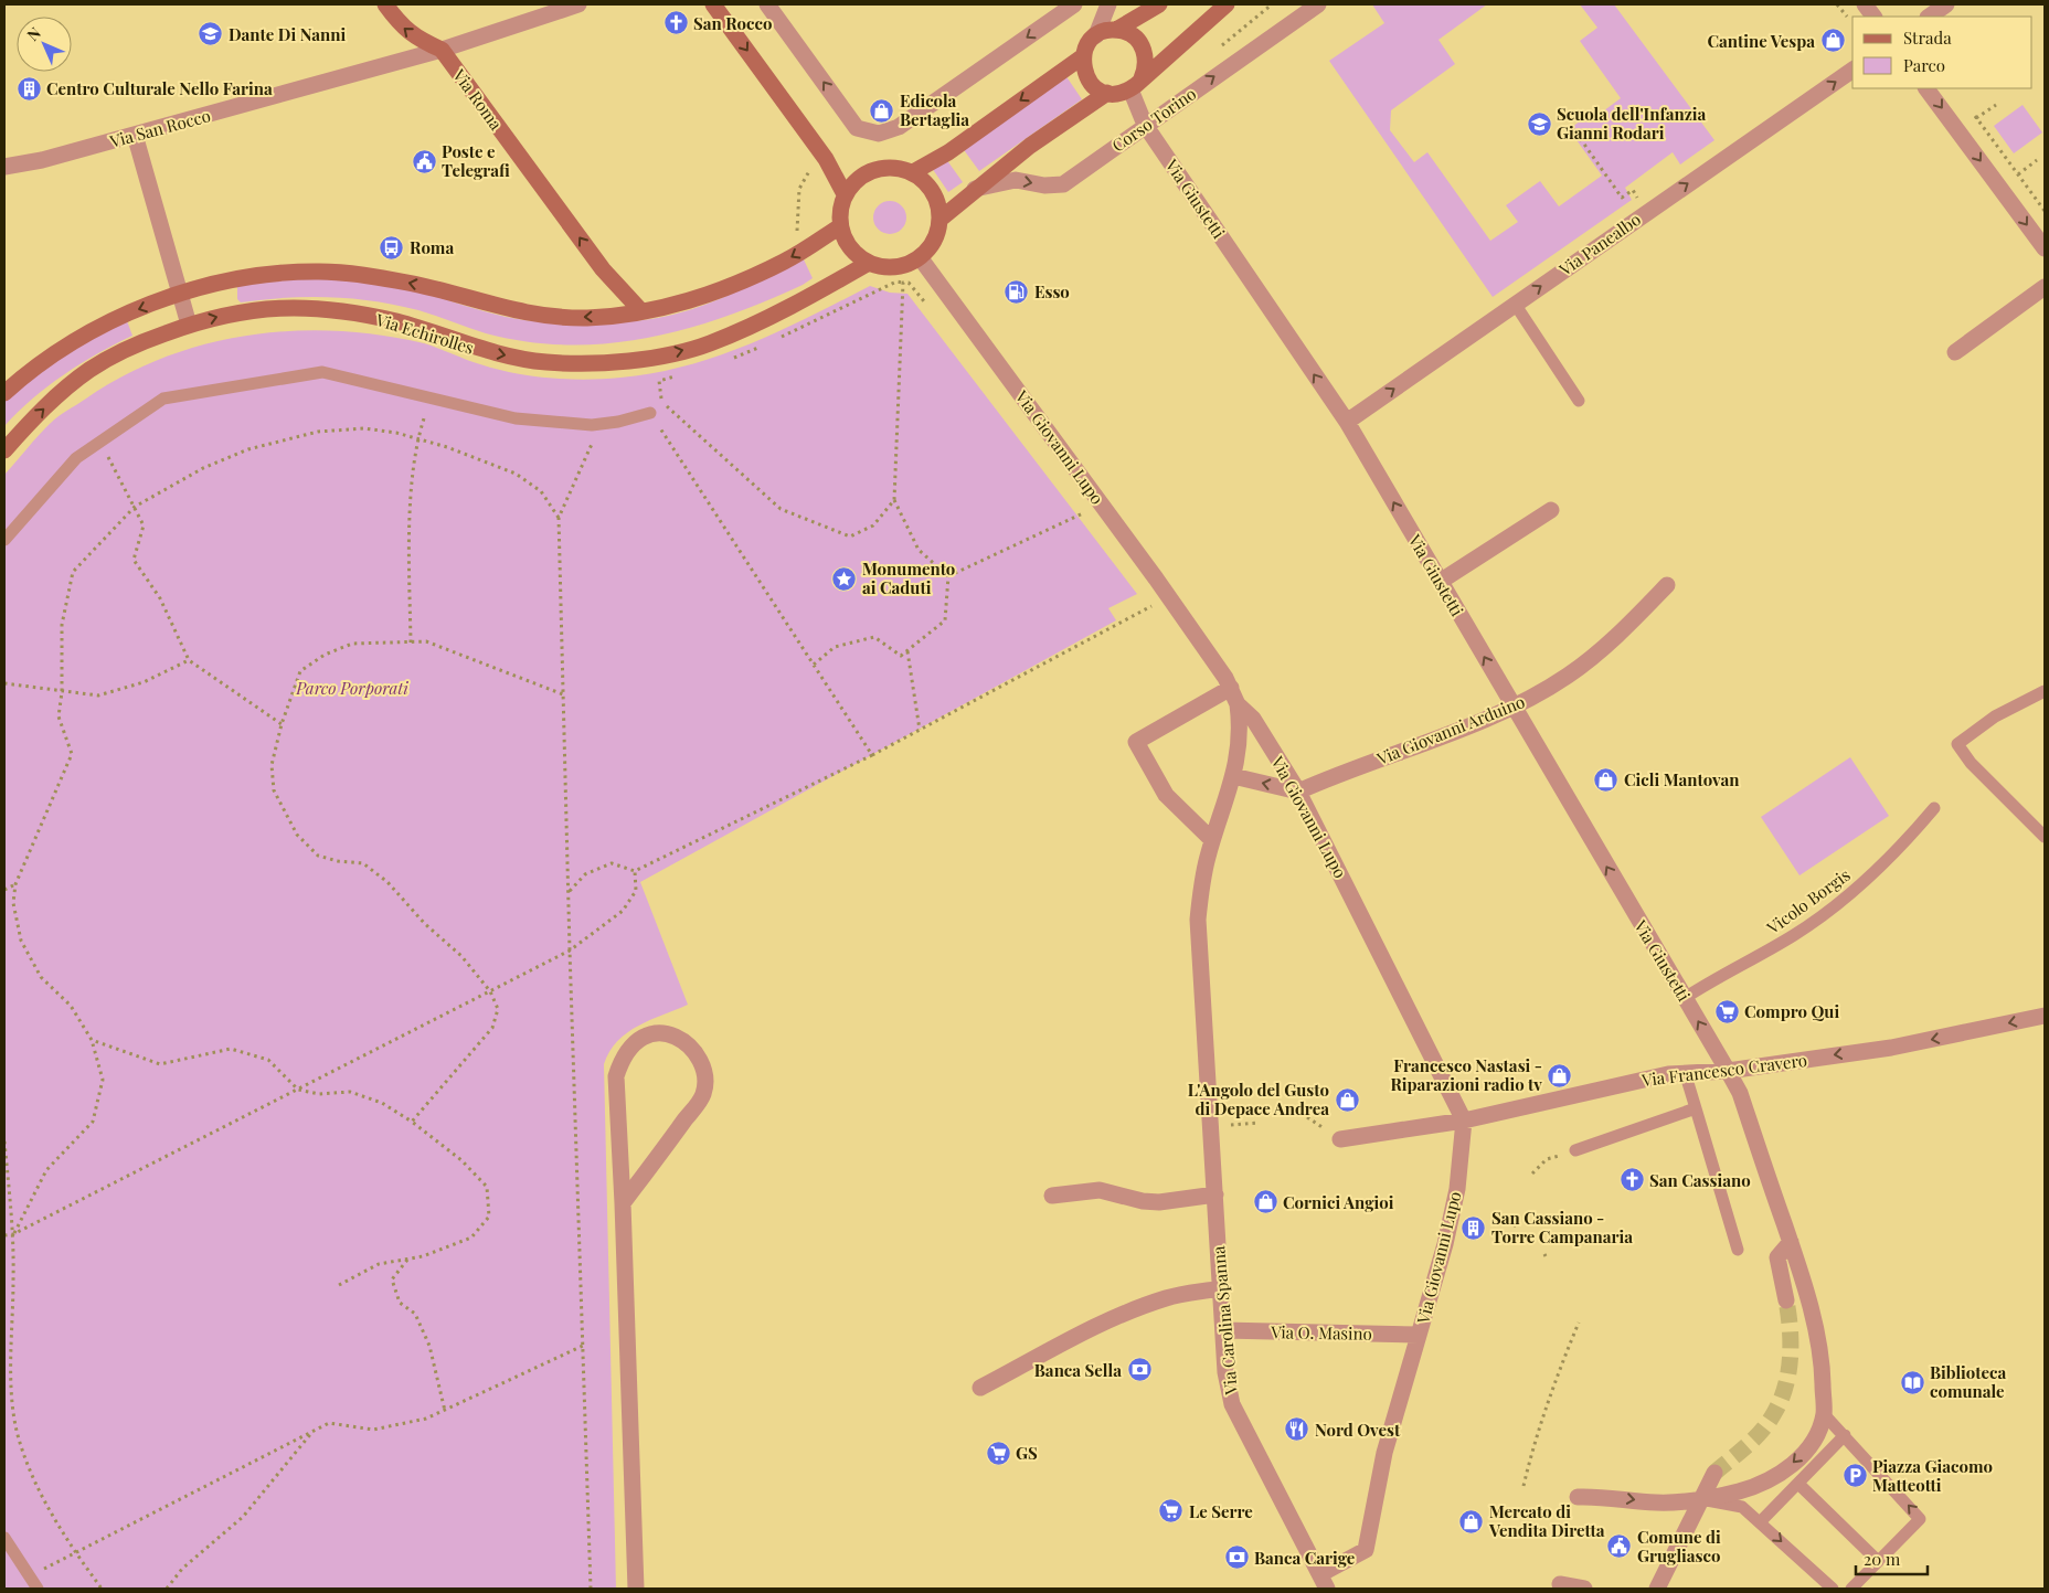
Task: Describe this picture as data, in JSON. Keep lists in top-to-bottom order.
{
  "streets": {
    "street": [
      "Via Roma",
      "Corso Torino",
      "Via San Rocco",
      "Via Giustetti",
      "Via Panealbo",
      "Via Echirolles",
      "Via Giovanni Lupo",
      "Via Giovanni Arduino",
      "Via Francesco Cravero",
      "Via Carolina Spanna",
      "Via O. Masino"
    ],
    "lane": ["Vicolo Borgis"]
  },
  "crossings": [
    ["Via Roma", "Via San Rocco"],
    ["Corso Torino", "Via Giustetti"],
    ["Corso Torino", "Via Echirolles"],
    ["Corso Torino", "Via Giovanni Lupo"],
    ["Via Giustetti", "Via Panealbo"],
    ["Via Giustetti", "Via Giovanni Arduino"],
    ["Via Giustetti", "Vicolo Borgis"],
    ["Via Giustetti", "Via Francesco Cravero"],
    ["Via Echirolles", "Via Giovanni Lupo"],
    ["Via Giovanni Lupo", "Via Giovanni Arduino"],
    ["Via Giovanni Lupo", "Via Francesco Cravero"],
    ["Via Giovanni Lupo", "Via Carolina Spanna"],
    ["Via Giovanni Lupo", "Via O. Masino"],
    ["Via Carolina Spanna", "Via O. Masino"]
  ],
  "one_way": [
    "Via Roma",
    "Via Giustetti",
    "Via Panealbo",
    "Via Francesco Cravero"
  ],
  "parks": ["Parco Porporati"],
  "places": {
    "church": ["San Rocco", "San Cassiano"],
    "school or university": ["Dante Di Nanni", "Scuola dell'Infanzia Gianni Rodari"],
    "shop": [
      "Cantine Vespa",
      "Edicola Bertaglia",
      "Cicli Mantovan",
      "Francesco Nastasi - Riparazioni radio tv",
      "L'Angolo del Gusto di Depace Andrea",
      "Cornici Angioi",
      "Mercato di Vendita Diretta"
    ],
    "building": ["Centro Culturale Nello Farina", "San Cassiano - Torre Campanaria"],
    "public building": ["Poste e Telegrafi", "Comune di Grugliasco"],
    "bus stop": ["Roma"],
    "fuel station": ["Esso"],
    "place": ["Monumento ai Caduti"],
    "supermarket": ["Compro Qui", "GS", "Le Serre"],
    "bank": ["Banca Sella", "Banca Carige"],
    "library": ["Biblioteca comunale"],
    "restaurant": ["Nord Ovest"],
    "parking": ["Piazza Giacomo Matteotti"]
  },
  "legend": ["Strada", "Parco"],
  "scale_bar": "20 m",
  "north": "top left"
}
